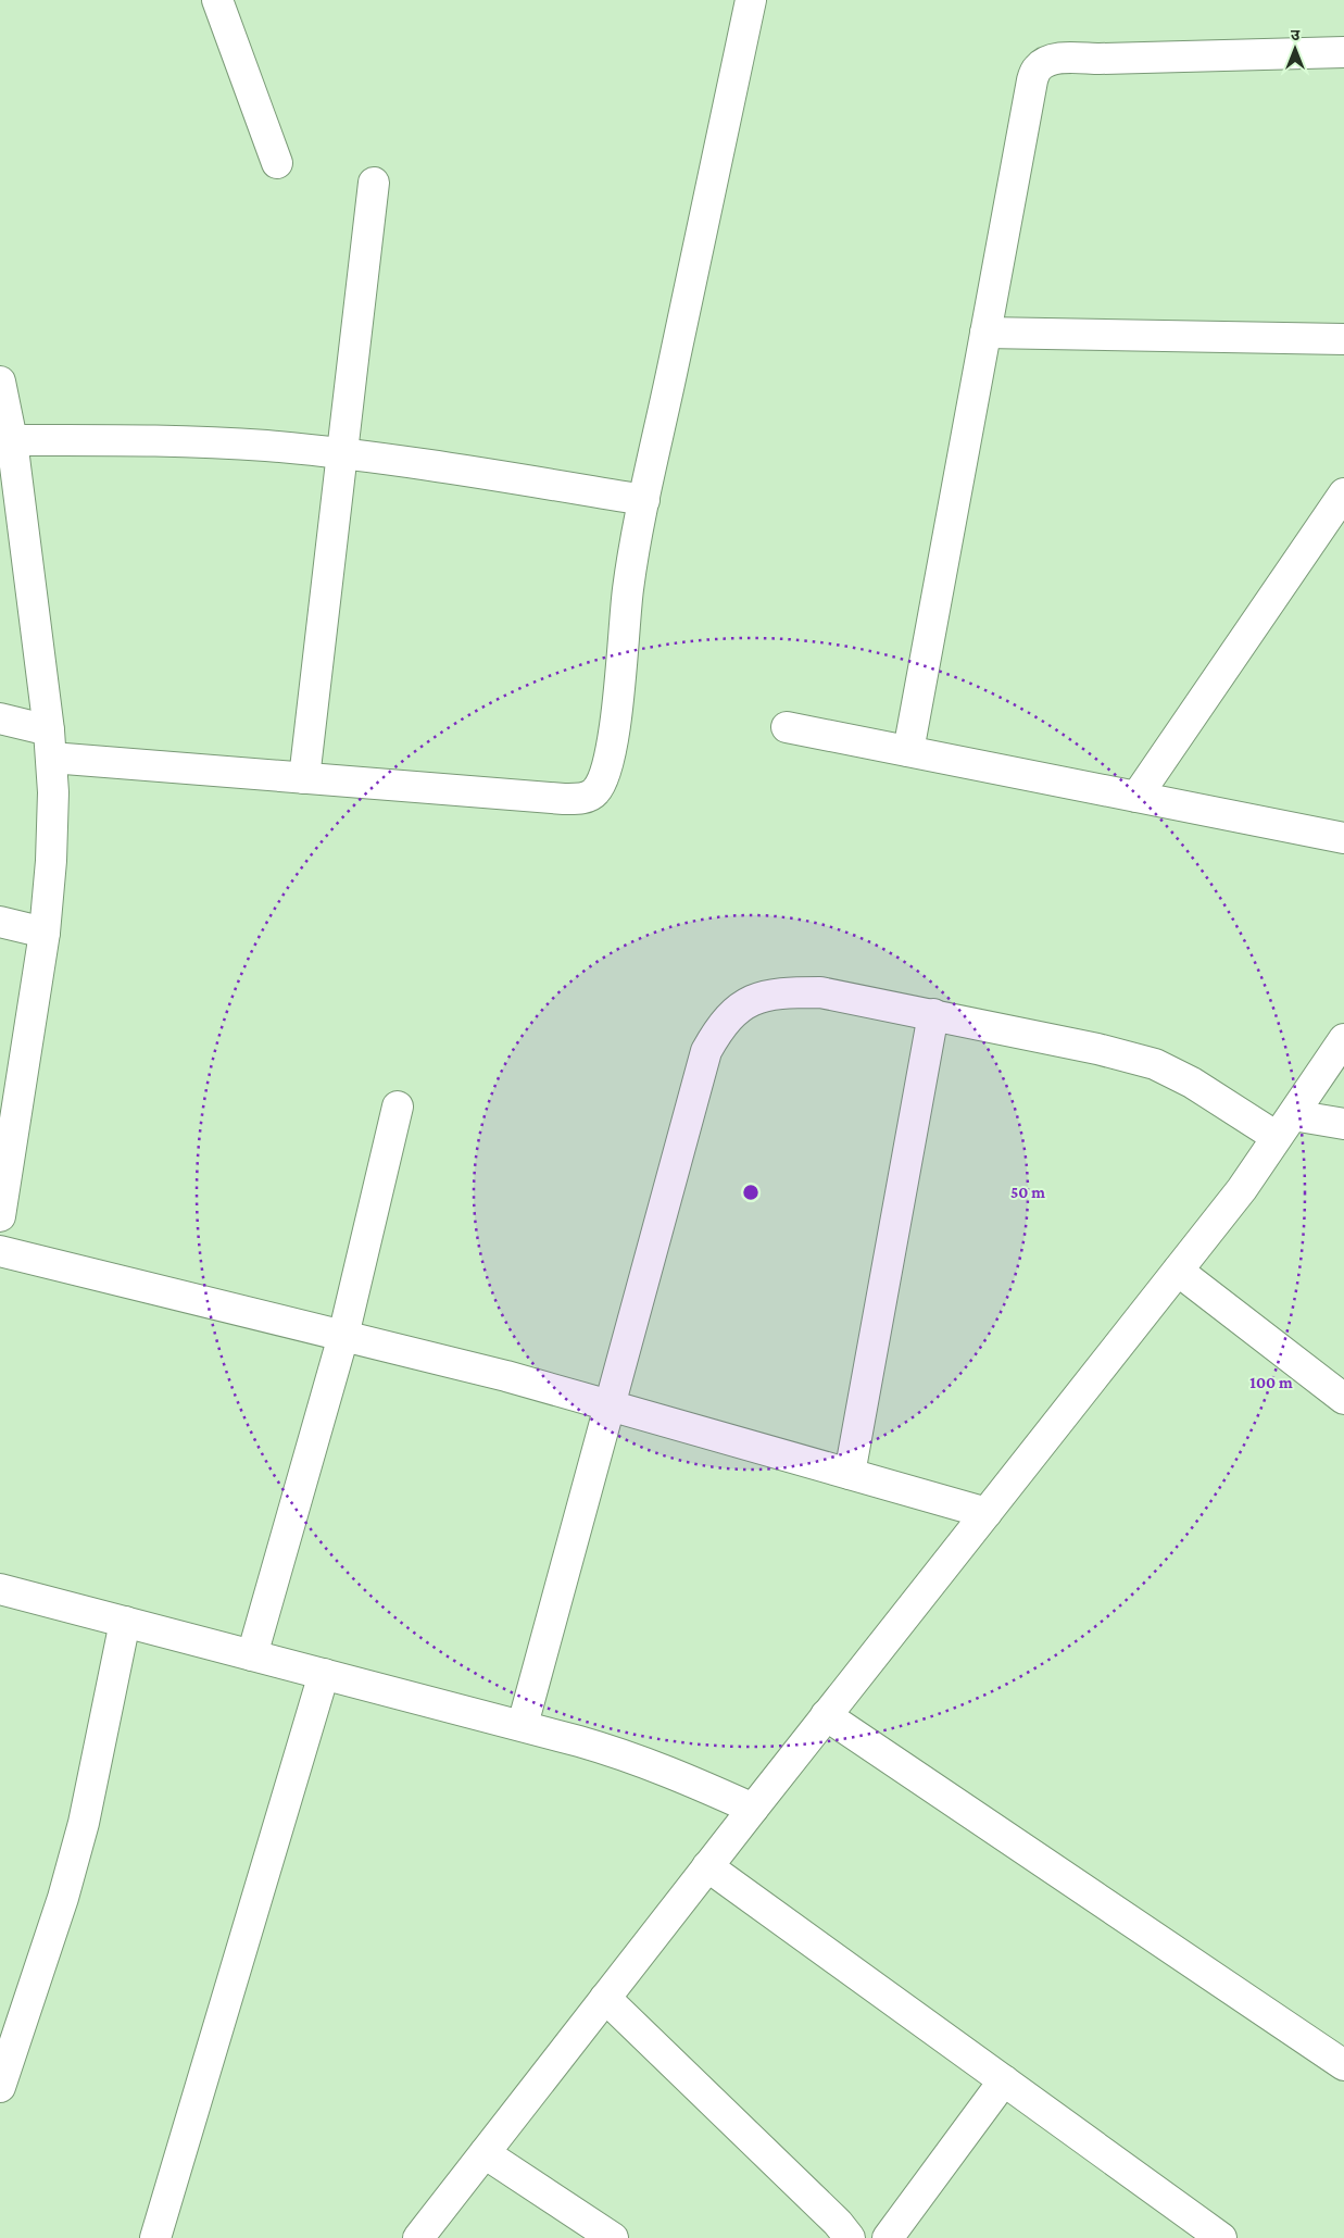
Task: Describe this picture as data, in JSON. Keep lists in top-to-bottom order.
{
  "north": "top",
  "rings": ["50 m", "100 m"]
}
